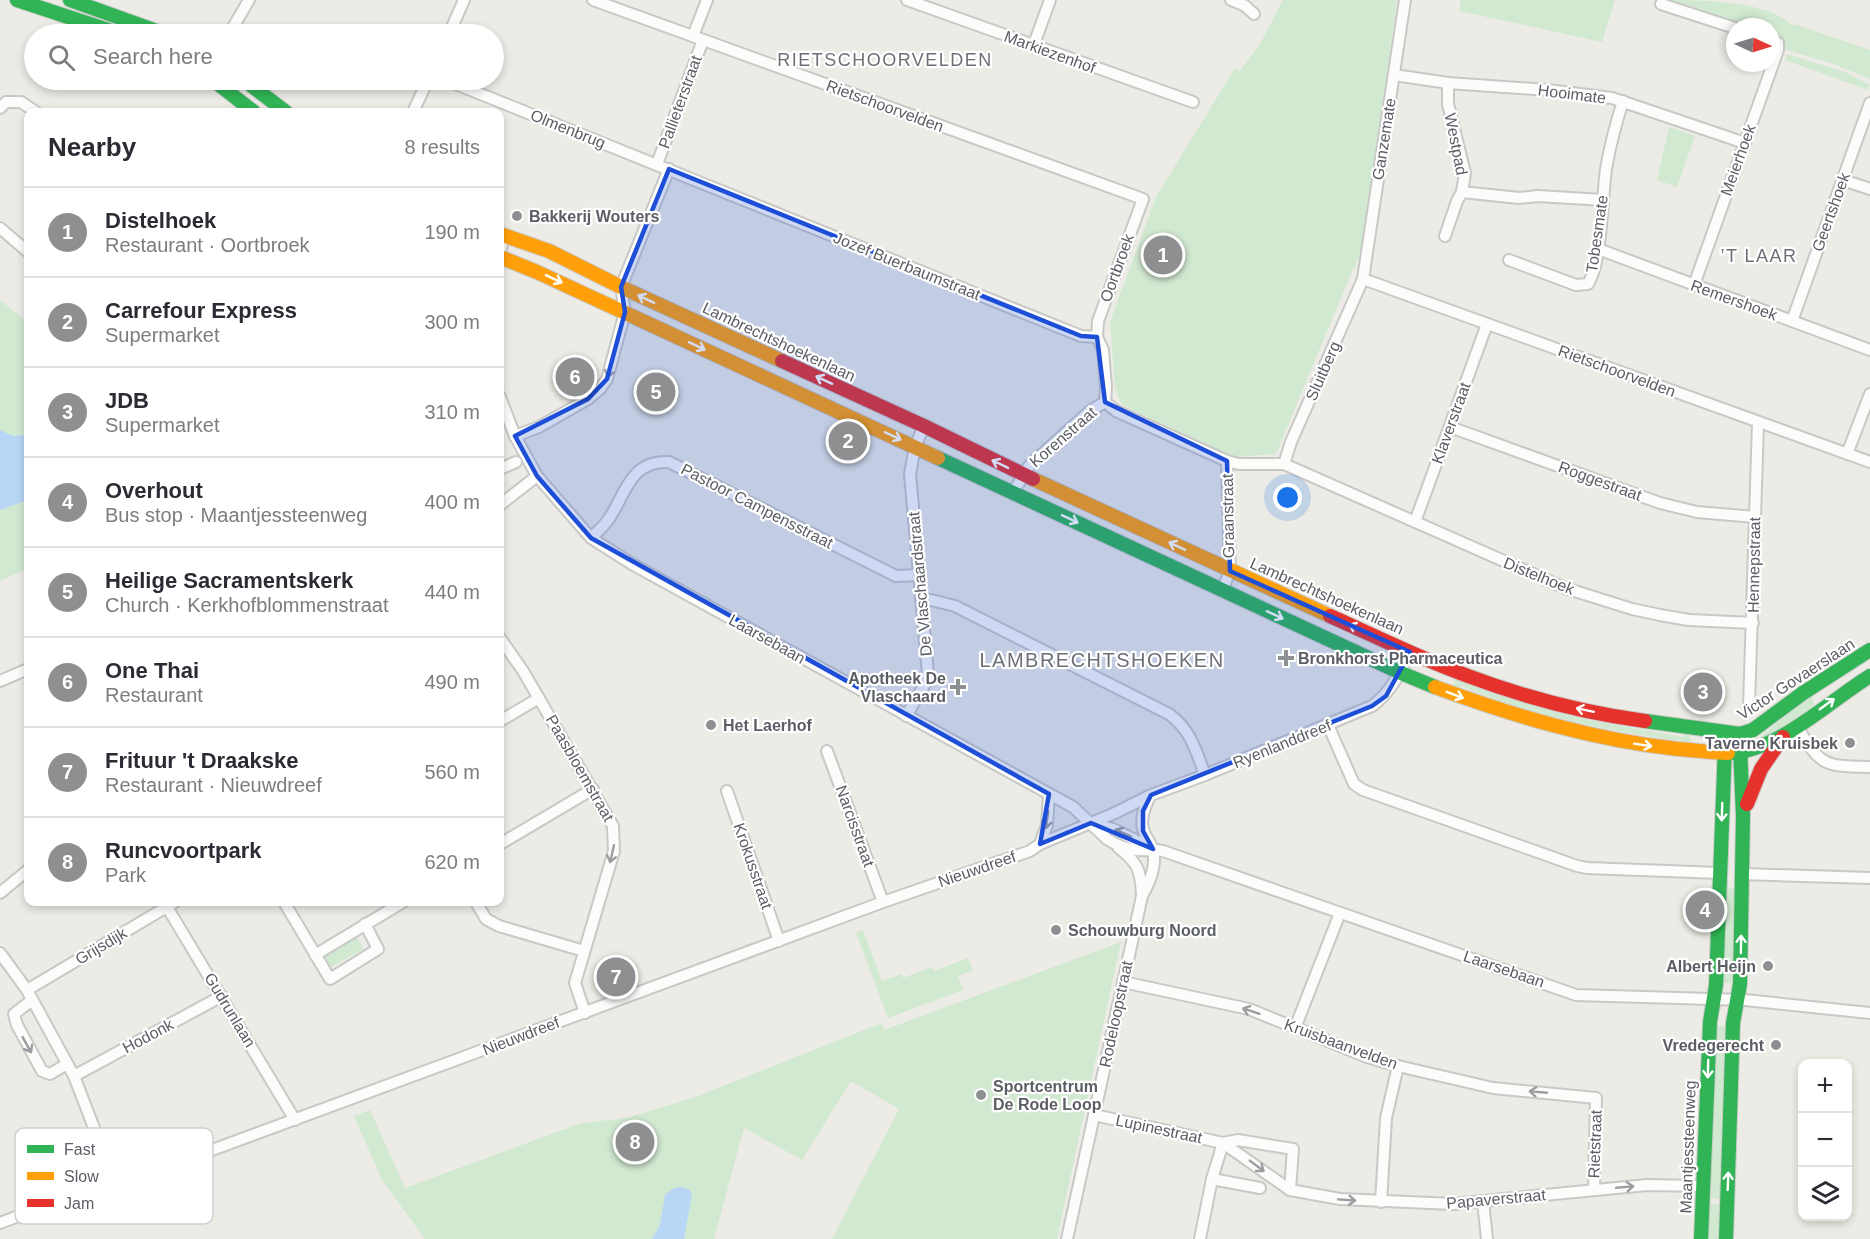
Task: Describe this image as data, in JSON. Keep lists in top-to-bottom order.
{
  "streets": {
    "street": [
      "Markiezenhof",
      "Hooimate",
      "Pallieterstraat",
      "Rietschoorvelden",
      "Olmenbrug",
      "Ganzemate",
      "Westpad",
      "Meierhoek",
      "Geertshoek",
      "Tobesmate",
      "Jozef Buerbaumstraat",
      "Oortbroek",
      "Remershoek",
      "Lambrechtshoekenlaan",
      "Sluitberg",
      "Klaverstraat",
      "Korenstraat",
      "Roggestraat",
      "Pastoor Campensstraat",
      "Graanstraat",
      "Hennepstraat",
      "Distelhoek",
      "De Vlaschaardstraat",
      "Laarsebaan",
      "Victor Govaerslaan",
      "Ryenlanddreef",
      "Paasbloemstraat",
      "Narcisstraat",
      "Krokusstraat",
      "Nieuwdreef",
      "Grijsdijk",
      "Gudrunlaan",
      "Rodeloopstraat",
      "Hodonk",
      "Kruisbaanvelden",
      "Lupinestraat",
      "Rietstraat",
      "Maantjessteenweg",
      "Papaverstraat"
    ]
  },
  "crossings": [
    ["Hooimate", "Ganzemate"],
    ["Hooimate", "Westpad"],
    ["Hooimate", "Meierhoek"],
    ["Hooimate", "Tobesmate"],
    ["Pallieterstraat", "Rietschoorvelden"],
    ["Pallieterstraat", "Olmenbrug"],
    ["Pallieterstraat", "Jozef Buerbaumstraat"],
    ["Pallieterstraat", "Lambrechtshoekenlaan"],
    ["Rietschoorvelden", "Ganzemate"],
    ["Rietschoorvelden", "Oortbroek"],
    ["Rietschoorvelden", "Sluitberg"],
    ["Rietschoorvelden", "Klaverstraat"],
    ["Rietschoorvelden", "Hennepstraat"],
    ["Olmenbrug", "Jozef Buerbaumstraat"],
    ["Ganzemate", "Sluitberg"],
    ["Meierhoek", "Remershoek"],
    ["Geertshoek", "Remershoek"],
    ["Tobesmate", "Remershoek"],
    ["Jozef Buerbaumstraat", "Oortbroek"],
    ["Lambrechtshoekenlaan", "Korenstraat"],
    ["Lambrechtshoekenlaan", "Graanstraat"],
    ["Lambrechtshoekenlaan", "Victor Govaerslaan"],
    ["Lambrechtshoekenlaan", "Ryenlanddreef"],
    ["Lambrechtshoekenlaan", "Maantjessteenweg"],
    ["Sluitberg", "Distelhoek"],
    ["Klaverstraat", "Roggestraat"],
    ["Klaverstraat", "Distelhoek"],
    ["Korenstraat", "Distelhoek"],
    ["Roggestraat", "Hennepstraat"],
    ["Pastoor Campensstraat", "De Vlaschaardstraat"],
    ["Pastoor Campensstraat", "Laarsebaan"],
    ["Graanstraat", "Distelhoek"],
    ["Hennepstraat", "Distelhoek"],
    ["De Vlaschaardstraat", "Laarsebaan"],
    ["Laarsebaan", "Ryenlanddreef"],
    ["Laarsebaan", "Nieuwdreef"],
    ["Laarsebaan", "Rodeloopstraat"],
    ["Laarsebaan", "Maantjessteenweg"],
    ["Ryenlanddreef", "Nieuwdreef"],
    ["Paasbloemstraat", "Nieuwdreef"],
    ["Narcisstraat", "Nieuwdreef"],
    ["Krokusstraat", "Nieuwdreef"],
    ["Nieuwdreef", "Gudrunlaan"],
    ["Gudrunlaan", "Hodonk"],
    ["Rodeloopstraat", "Kruisbaanvelden"],
    ["Rodeloopstraat", "Lupinestraat"],
    ["Kruisbaanvelden", "Rietstraat"],
    ["Rietstraat", "Papaverstraat"],
    ["Maantjessteenweg", "Papaverstraat"]
  ],
  "one_way": ["Paasbloemstraat", "Kruisbaanvelden", "Papaverstraat"],
  "districts": ["RIETSCHOORVELDEN", "’T LAAR", "LAMBRECHTSHOEKEN"],
  "places": {
    "other": [
      "Bakkerij Wouters",
      "Het Laerhof",
      "Taverne Kruisbek",
      "Schouwburg Noord",
      "Albert Heijn",
      "Vredegerecht",
      "Sportcentrum De Rode Loop"
    ],
    "health": ["Bronkhorst Pharmaceutica", "Apotheek De Vlaschaard"]
  },
  "legend": ["Fast", "Slow", "Jam"],
  "north": "right",
  "page": {
    "search": "Search here",
    "heading": ["Nearby", "8 results"],
    "list": [
      {
        "mark": "1",
        "name": "Distelhoek",
        "note": "Restaurant · Oortbroek",
        "value": "190 m"
      },
      {
        "mark": "2",
        "name": "Carrefour Express",
        "note": "Supermarket",
        "value": "300 m"
      },
      {
        "mark": "3",
        "name": "JDB",
        "note": "Supermarket",
        "value": "310 m"
      },
      {
        "mark": "4",
        "name": "Overhout",
        "note": "Bus stop · Maantjessteenweg",
        "value": "400 m"
      },
      {
        "mark": "5",
        "name": "Heilige Sacramentskerk",
        "note": "Church · Kerkhofblommenstraat",
        "value": "440 m"
      },
      {
        "mark": "6",
        "name": "One Thai",
        "note": "Restaurant",
        "value": "490 m"
      },
      {
        "mark": "7",
        "name": "Frituur 't Draakske",
        "note": "Restaurant · Nieuwdreef",
        "value": "560 m"
      },
      {
        "mark": "8",
        "name": "Runcvoortpark",
        "note": "Park",
        "value": "620 m"
      }
    ],
    "pins": [
      "1",
      "6",
      "5",
      "2",
      "3",
      "4",
      "7",
      "8"
    ],
    "map_buttons": ["+", "−"]
  }
}
